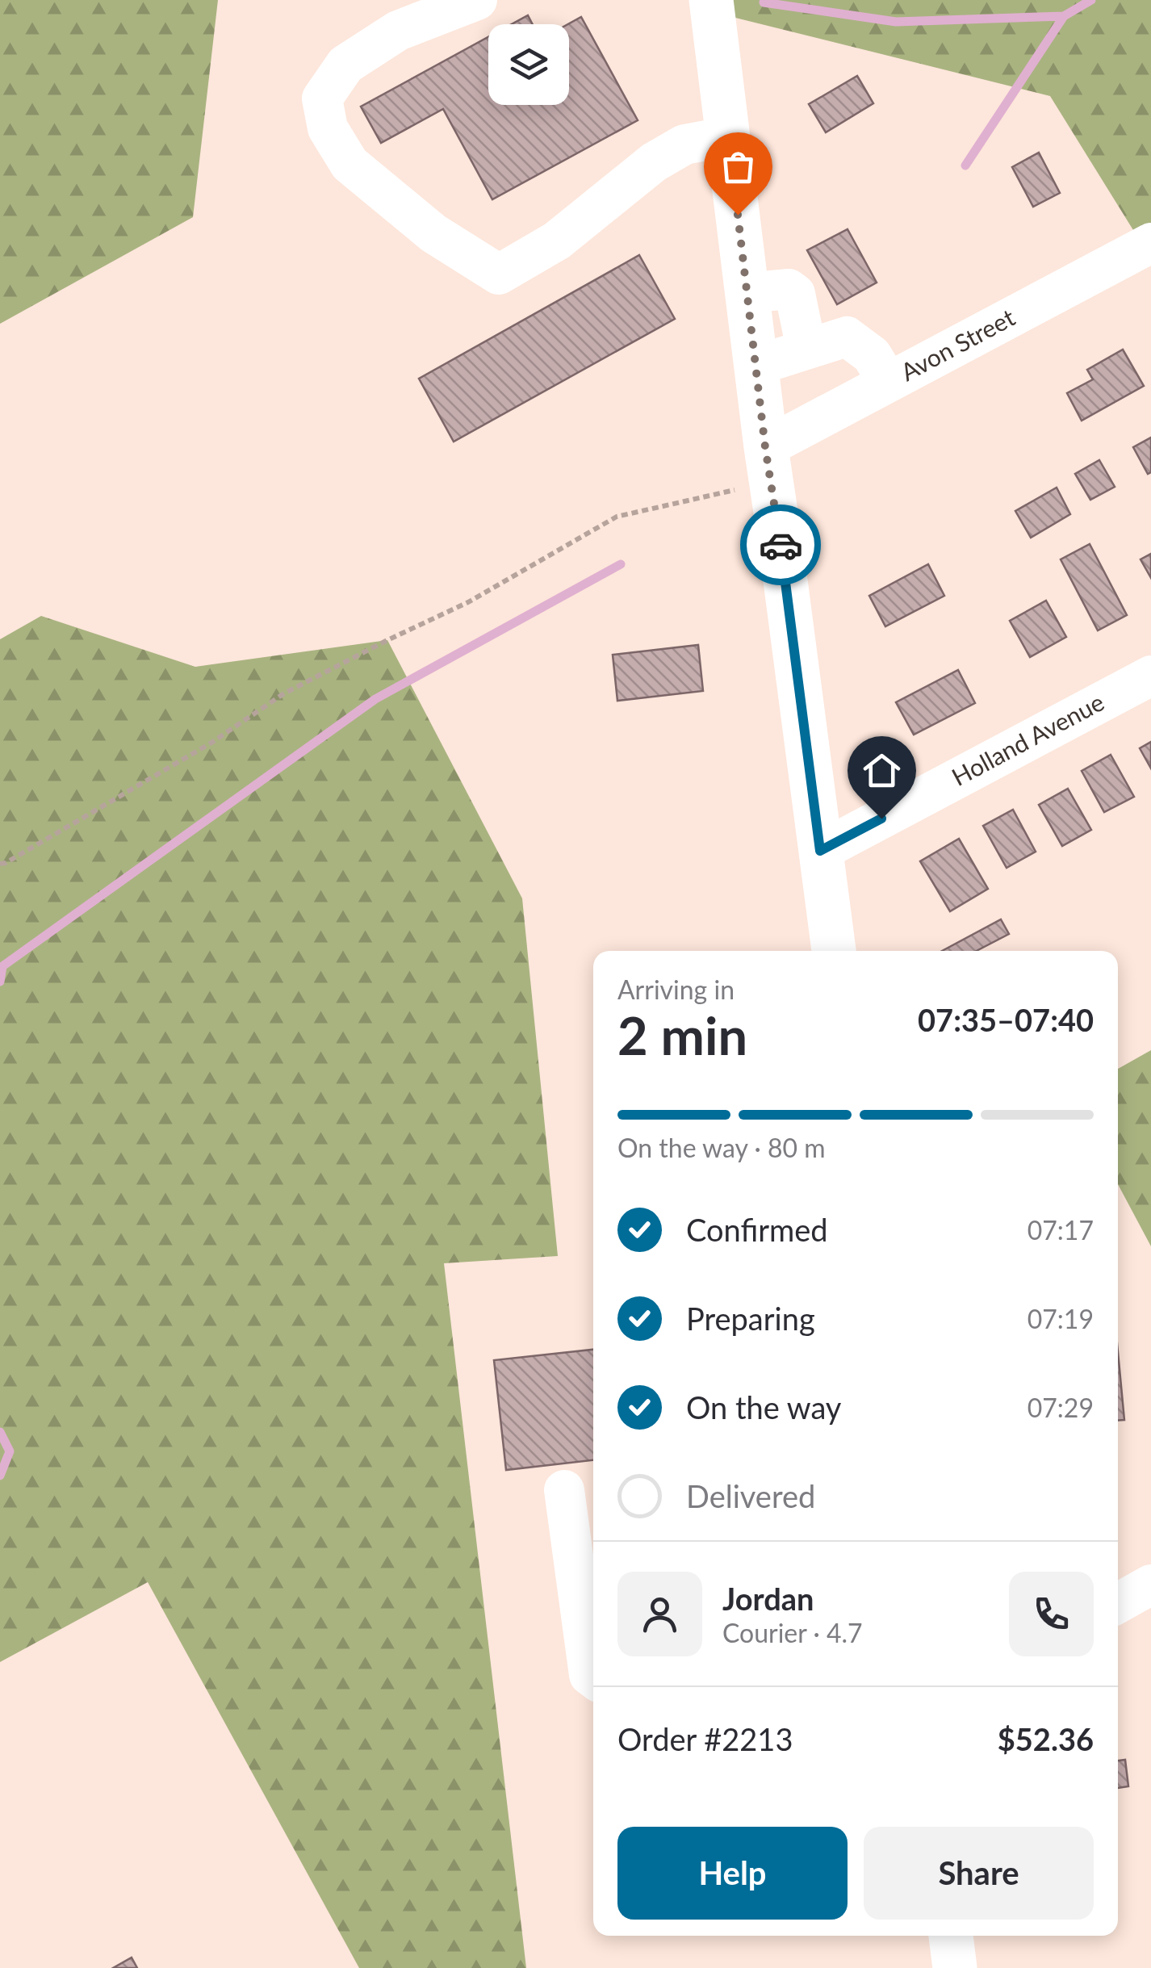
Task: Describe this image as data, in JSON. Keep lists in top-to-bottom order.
{
  "streets": {
    "street": ["Avon Street", "Holland Avenue"]
  },
  "page": {
    "heading": ["2 min", "Arriving in", "07:35–07:40"],
    "panel": [
      "Jordan",
      "Courier · 4.7",
      "Order #2213",
      "$52.36"
    ],
    "bar": "On the way · 80 m",
    "list": [
      ["Confirmed", "07:17"],
      ["Preparing", "07:19"],
      ["On the way", "07:29"],
      "Delivered"
    ],
    "buttons": ["Help", "Share"]
  }
}
